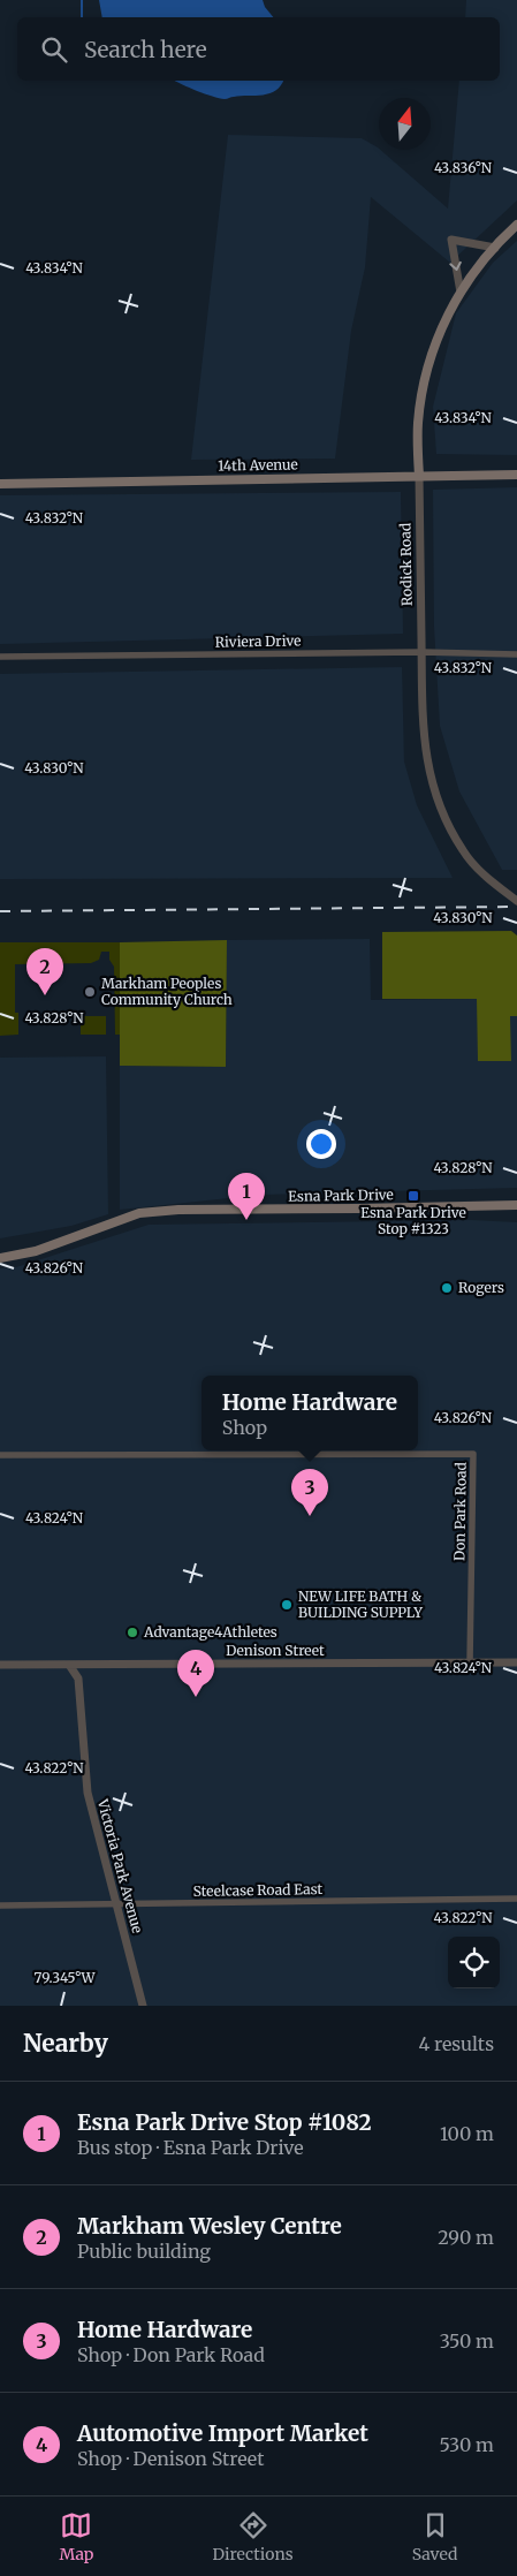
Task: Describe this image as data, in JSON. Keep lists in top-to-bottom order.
{
  "streets": {
    "main road": ["14th Avenue", "Rodick Road", "Esna Park Drive"],
    "street": [
      "Riviera Drive",
      "Don Park Road",
      "Denison Street",
      "Victoria Park Avenue",
      "Steelcase Road East"
    ]
  },
  "crossings": [
    ["14th Avenue", "Rodick Road"],
    ["Rodick Road", "Riviera Drive"],
    ["Don Park Road", "Denison Street"],
    ["Denison Street", "Victoria Park Avenue"],
    ["Victoria Park Avenue", "Steelcase Road East"]
  ],
  "places": {
    "other": [
      "Markham Peoples Community Church",
      "Rogers",
      "NEW LIFE BATH & BUILDING SUPPLY",
      "Advantage4Athletes"
    ],
    "transit": ["Esna Park Drive Stop #1323"]
  },
  "north": "top",
  "page": {
    "search": "Search here",
    "pins": [
      "2",
      "1",
      "3",
      "4"
    ],
    "popup": ["Home Hardware", "Shop"],
    "heading": ["Nearby", "4 results"],
    "list": [
      {
        "mark": "1",
        "name": "Esna Park Drive Stop #1082",
        "note": "Bus stop · Esna Park Drive",
        "value": "100 m"
      },
      {
        "mark": "2",
        "name": "Markham Wesley Centre",
        "note": "Public building",
        "value": "290 m"
      },
      {
        "mark": "3",
        "name": "Home Hardware",
        "note": "Shop · Don Park Road",
        "value": "350 m"
      },
      {
        "mark": "4",
        "name": "Automotive Import Market",
        "note": "Shop · Denison Street",
        "value": "530 m"
      }
    ],
    "nav": ["Map", "Directions", "Saved"]
  },
  "coordinates": [
    "43.836°N",
    "43.834°N",
    "43.832°N",
    "43.830°N",
    "43.828°N",
    "43.826°N",
    "43.824°N",
    "43.822°N",
    "79.345°W"
  ]
}
